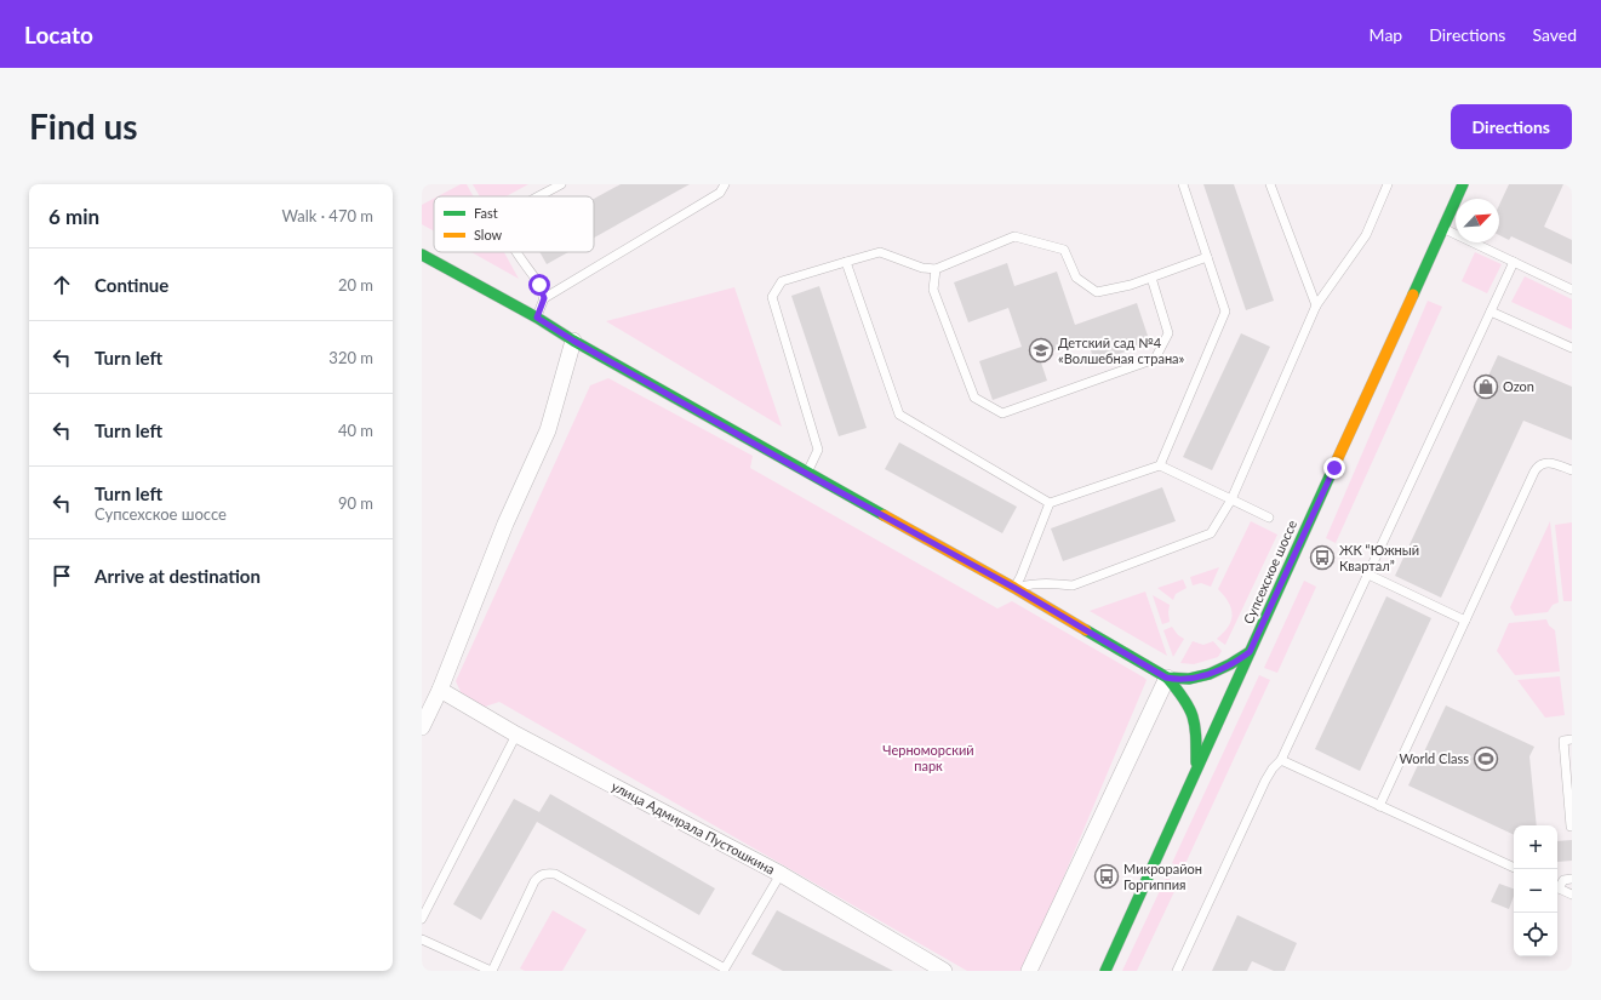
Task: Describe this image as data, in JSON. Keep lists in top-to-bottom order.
{
  "streets": {
    "street": ["Супсехское шоссе", "улица Адмирала Пустошкина"]
  },
  "parks": ["Черноморский парк"],
  "places": {
    "school or university": ["Детский сад №4 «Волшебная страна»"],
    "shop": ["Ozon"],
    "bus stop": ["ЖК “Южный Квартал”", "Микрорайон Горгиппия"],
    "sports": ["World Class"]
  },
  "legend": ["Fast", "Slow"],
  "north": "top right",
  "page": {
    "header": "Locato",
    "nav": ["Map", "Directions", "Saved"],
    "buttons": "Directions",
    "title": "Find us",
    "heading": ["6 min", "Walk · 470 m"],
    "list": [
      ["Continue", "20 m"],
      ["Turn left", "320 m"],
      ["Turn left", "40 m"],
      ["Turn left", "Супсехское шоссе", "90 m"],
      "Arrive at destination"
    ],
    "map_buttons": ["+", "−"]
  }
}
